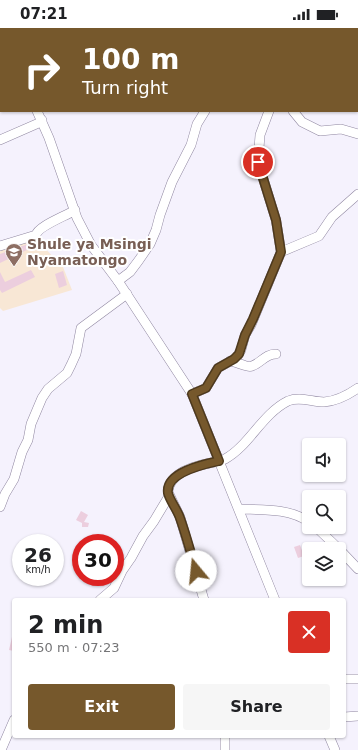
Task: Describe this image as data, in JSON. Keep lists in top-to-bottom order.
{
  "places": {
    "school or university": ["Shule ya Msingi Nyamatongo"]
  },
  "page": {
    "status": "07:21",
    "turn": ["100 m", "Turn right"],
    "speed": "26 km/h",
    "limit": "30",
    "heading": ["2 min", "550 m · 07:23"],
    "buttons": ["Exit", "Share"]
  }
}
